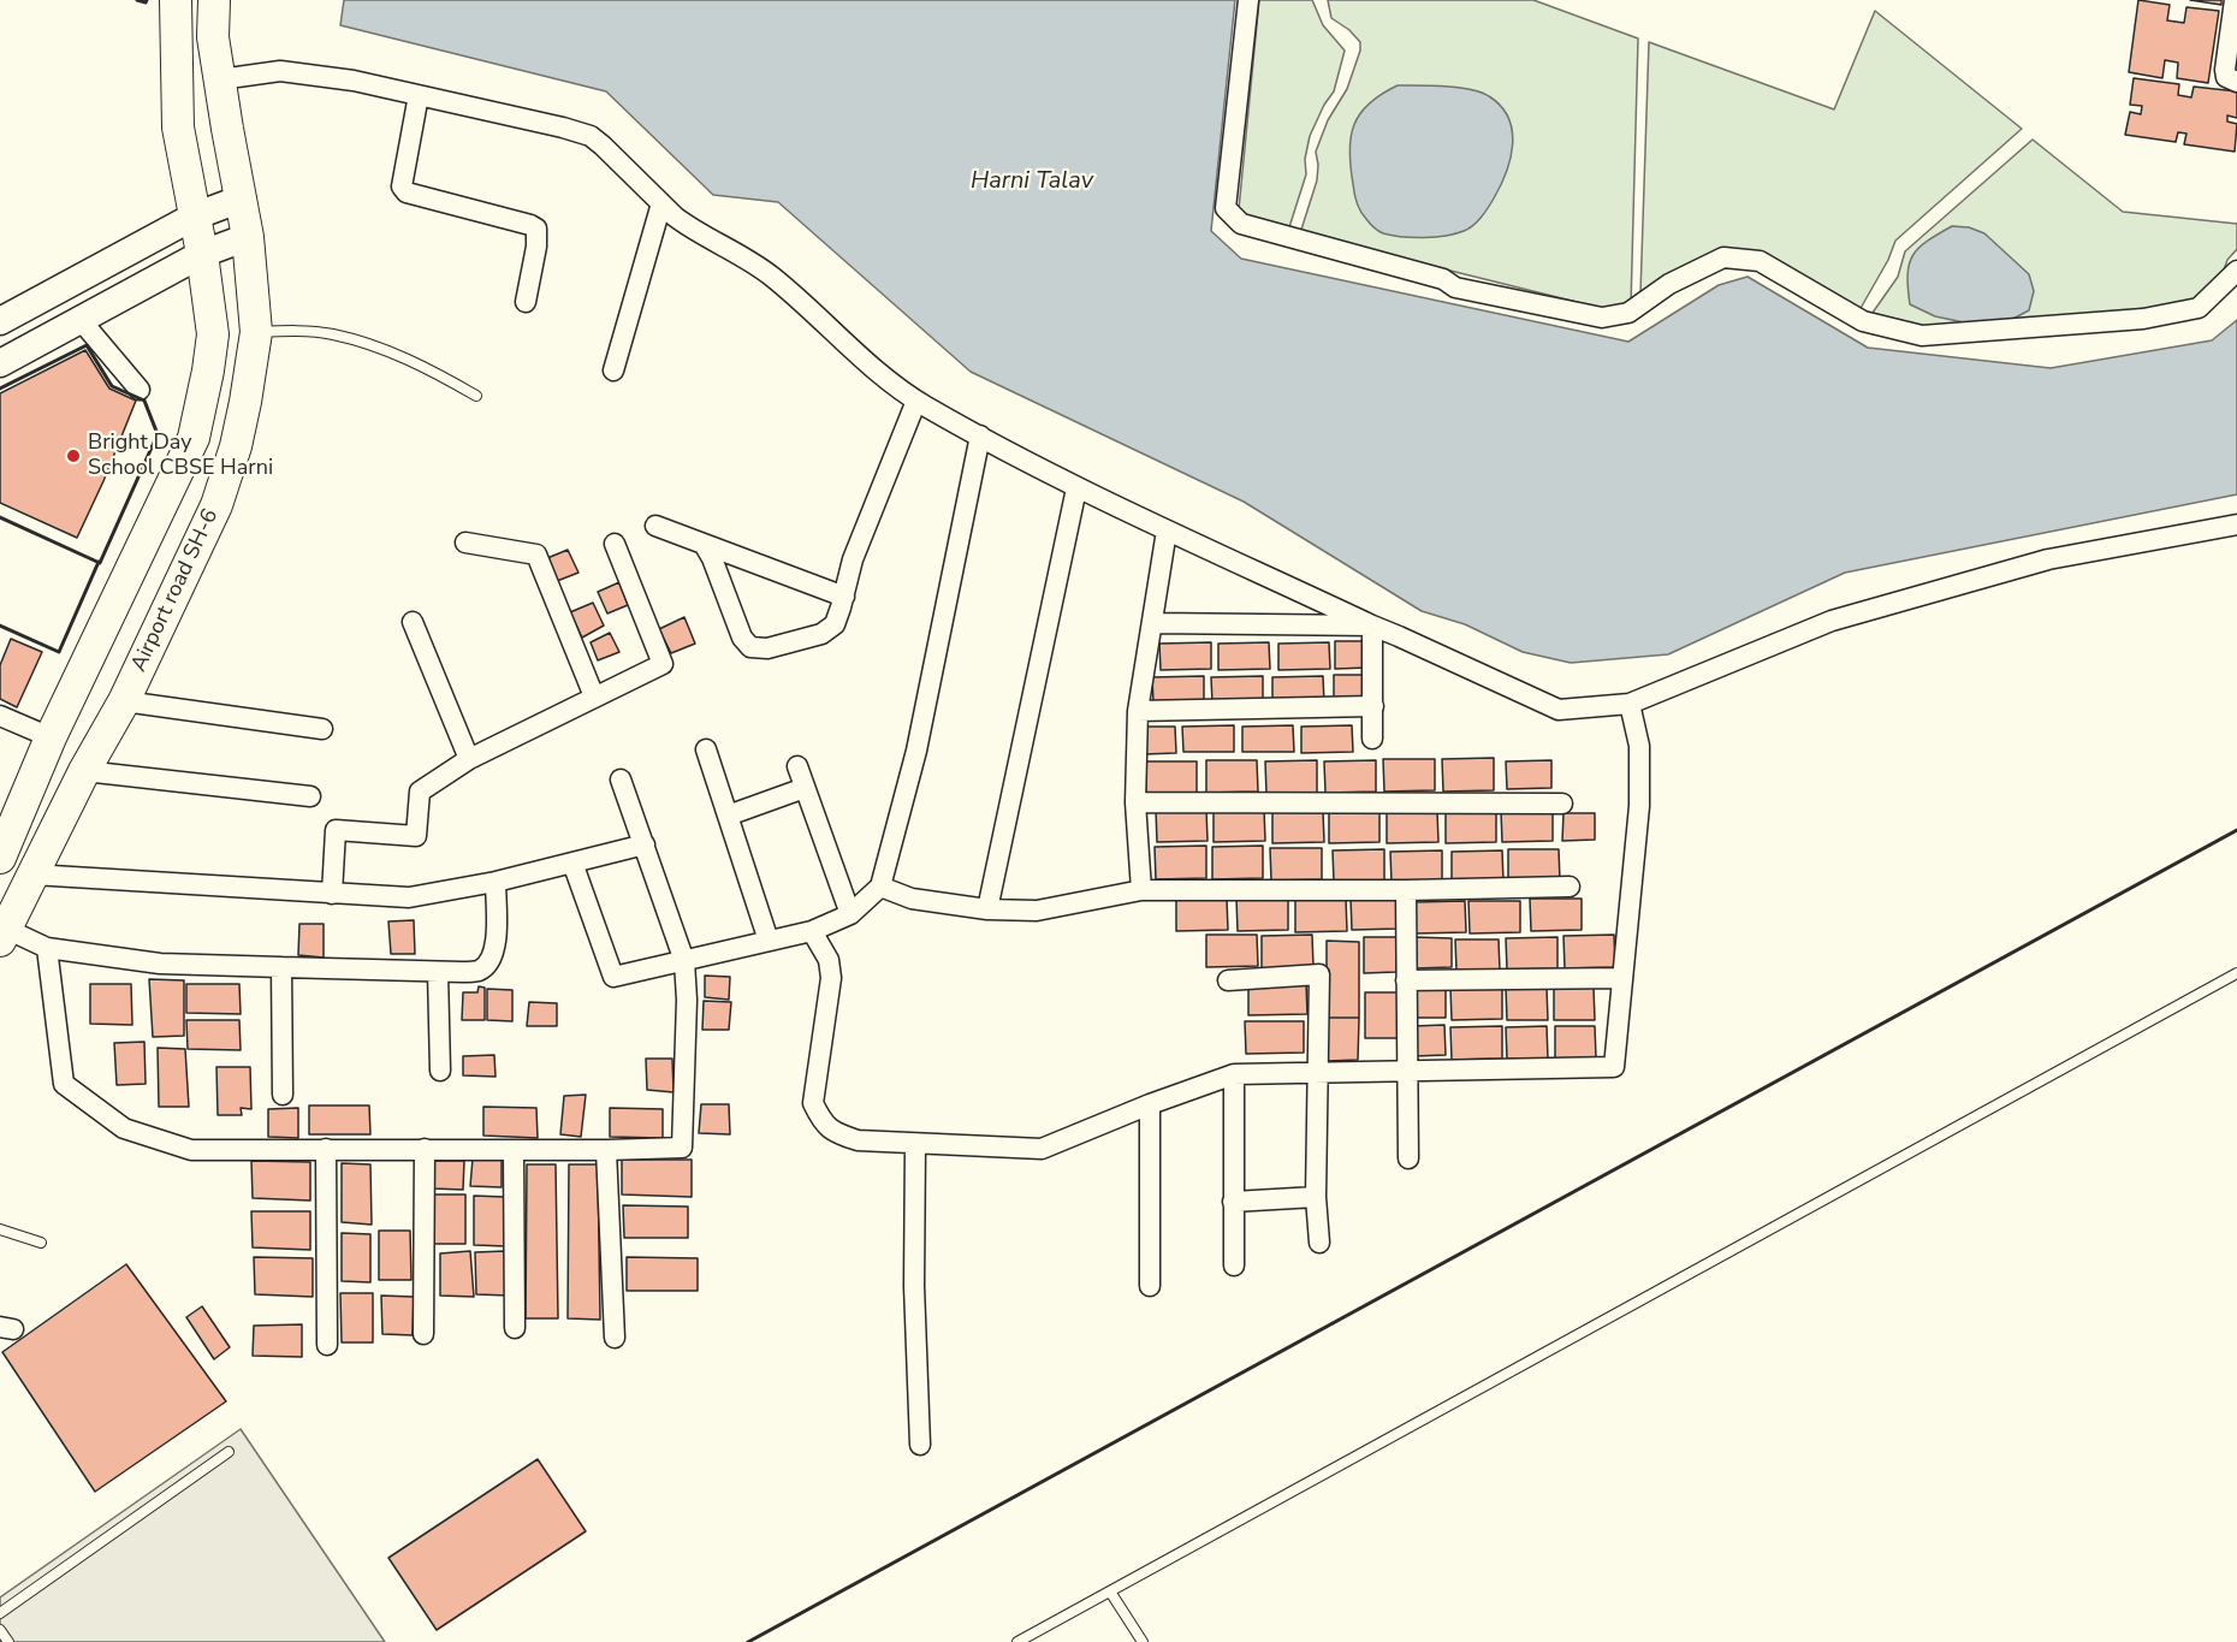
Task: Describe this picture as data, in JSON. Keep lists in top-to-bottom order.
{
  "streets": {
    "main road": ["Airport road SH-6"]
  },
  "water": ["Harni Talav"],
  "places": ["Bright Day School CBSE Harni"]
}
